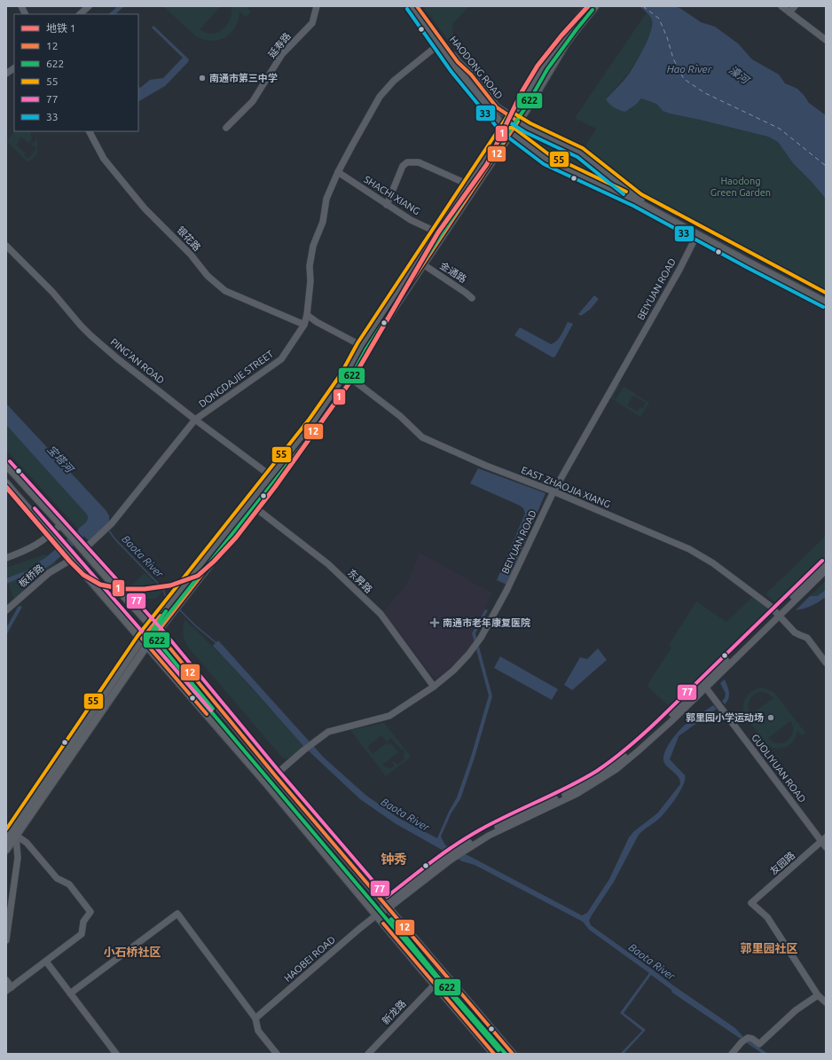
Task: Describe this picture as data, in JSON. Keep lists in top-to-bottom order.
{
  "streets": {
    "main road": ["HAODONG ROAD"],
    "street": [
      "延寿路",
      "SHACHI XIANG",
      "银花路",
      "金通路",
      "BEIYUAN ROAD",
      "PING'AN ROAD",
      "DONGDAJIE STREET",
      "EAST ZHAOJIA XIANG",
      "板桥路",
      "东昇路",
      "GUOLIYUAN ROAD",
      "友园路",
      "HAOBEI ROAD",
      "新龙路"
    ]
  },
  "crossings": [
    ["HAODONG ROAD", "BEIYUAN ROAD"],
    ["HAODONG ROAD", "DONGDAJIE STREET"],
    ["SHACHI XIANG", "DONGDAJIE STREET"],
    ["银花路", "DONGDAJIE STREET"],
    ["BEIYUAN ROAD", "EAST ZHAOJIA XIANG"],
    ["BEIYUAN ROAD", "东昇路"],
    ["PING'AN ROAD", "DONGDAJIE STREET"],
    ["EAST ZHAOJIA XIANG", "HAOBEI ROAD"],
    ["GUOLIYUAN ROAD", "友园路"],
    ["GUOLIYUAN ROAD", "HAOBEI ROAD"]
  ],
  "districts": ["钟秀", "郭里园社区", "小石桥社区"],
  "water": [
    "Hao River",
    "濠河",
    "宝塔河",
    "Baota River"
  ],
  "parks": ["Haodong Green Garden"],
  "places": {
    "other": ["南通市第三中学", "郭里园小学运动场"],
    "health": ["南通市老年康复医院"]
  },
  "lines": [
    "metro line 1",
    "transit line 12",
    "transit line 33",
    "transit line 622",
    "transit line 55",
    "transit line 77"
  ],
  "legend": [
    "地铁 1",
    "12",
    "622",
    "55",
    "77",
    "33"
  ]
}
